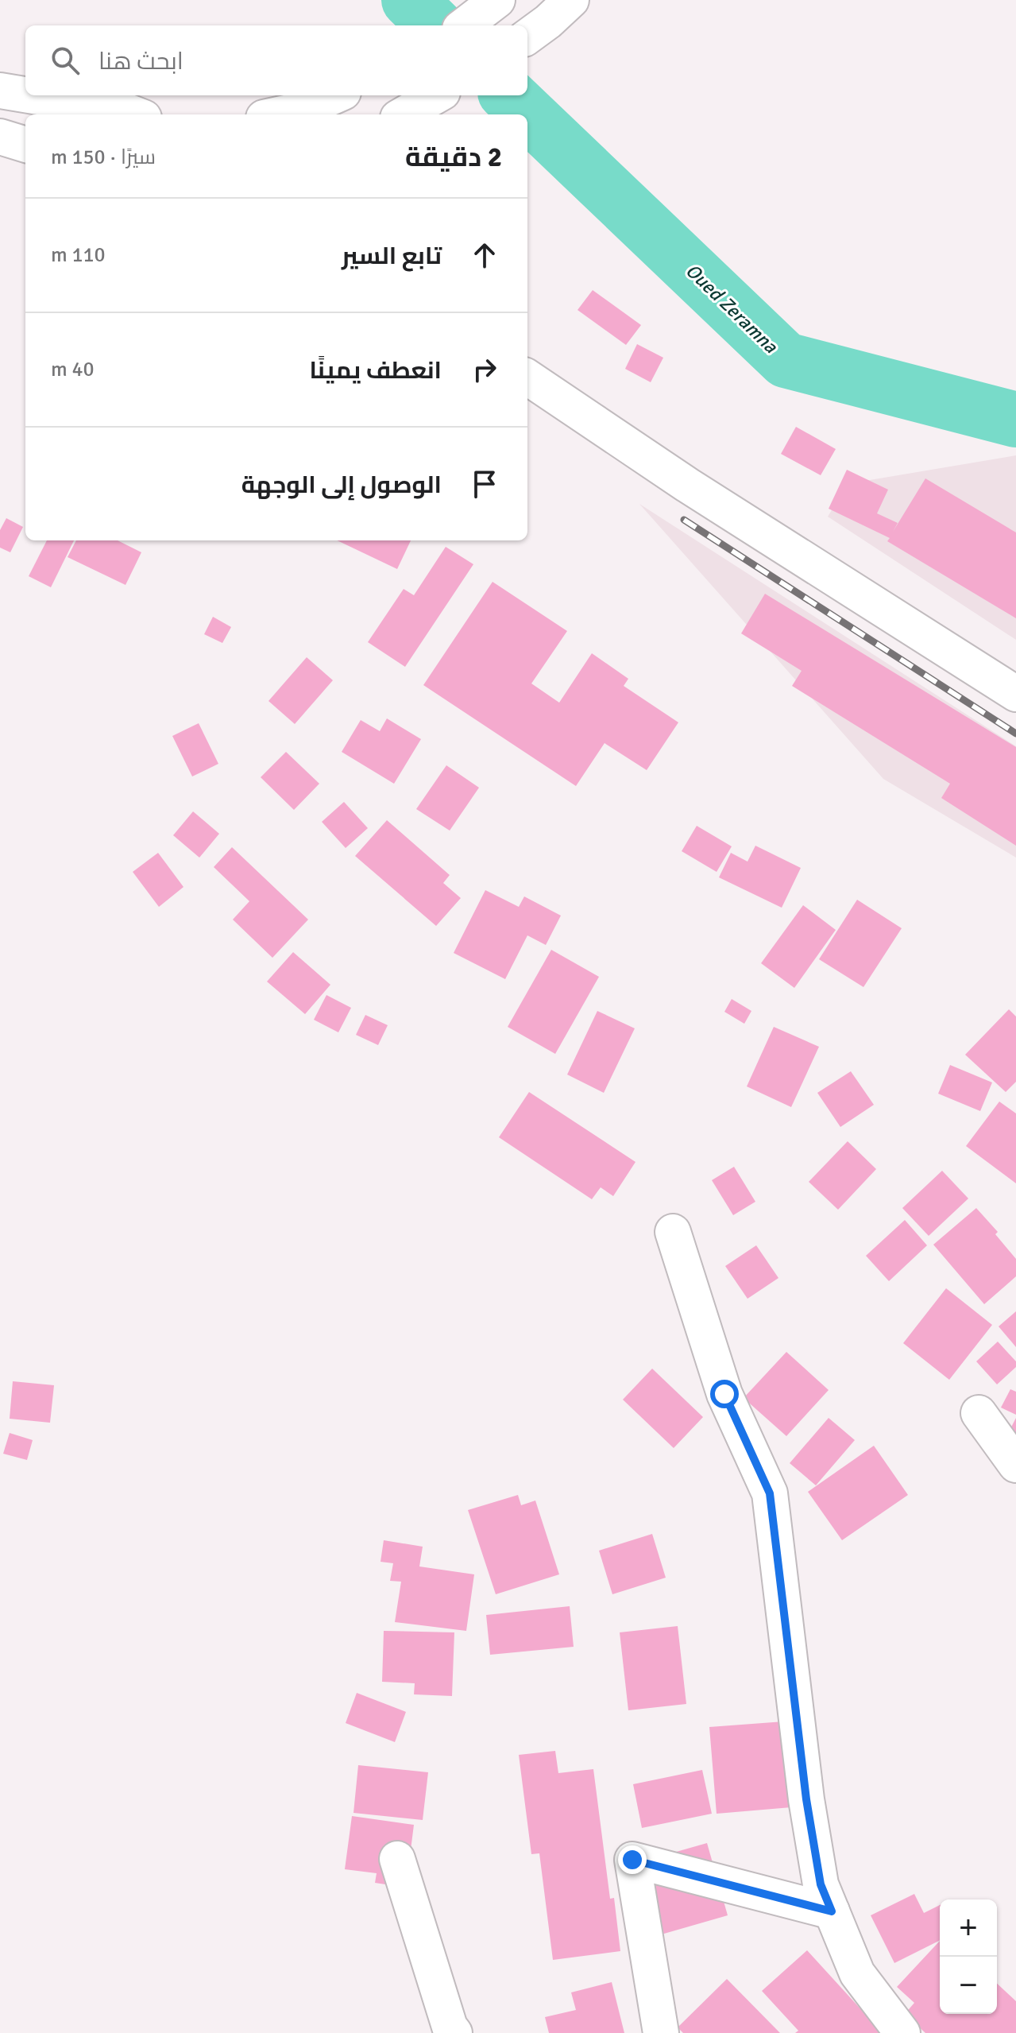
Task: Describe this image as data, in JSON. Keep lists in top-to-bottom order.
{
  "water": ["Oued Zeramna"],
  "page": {
    "search": "ابحث هنا",
    "heading": ["2 دقيقة", "سيرًا · 150 m"],
    "list": [
      ["تابع السير", "110 m"],
      ["انعطف يمينًا", "40 m"],
      "الوصول إلى الوجهة"
    ],
    "map_buttons": ["+", "−"]
  }
}
